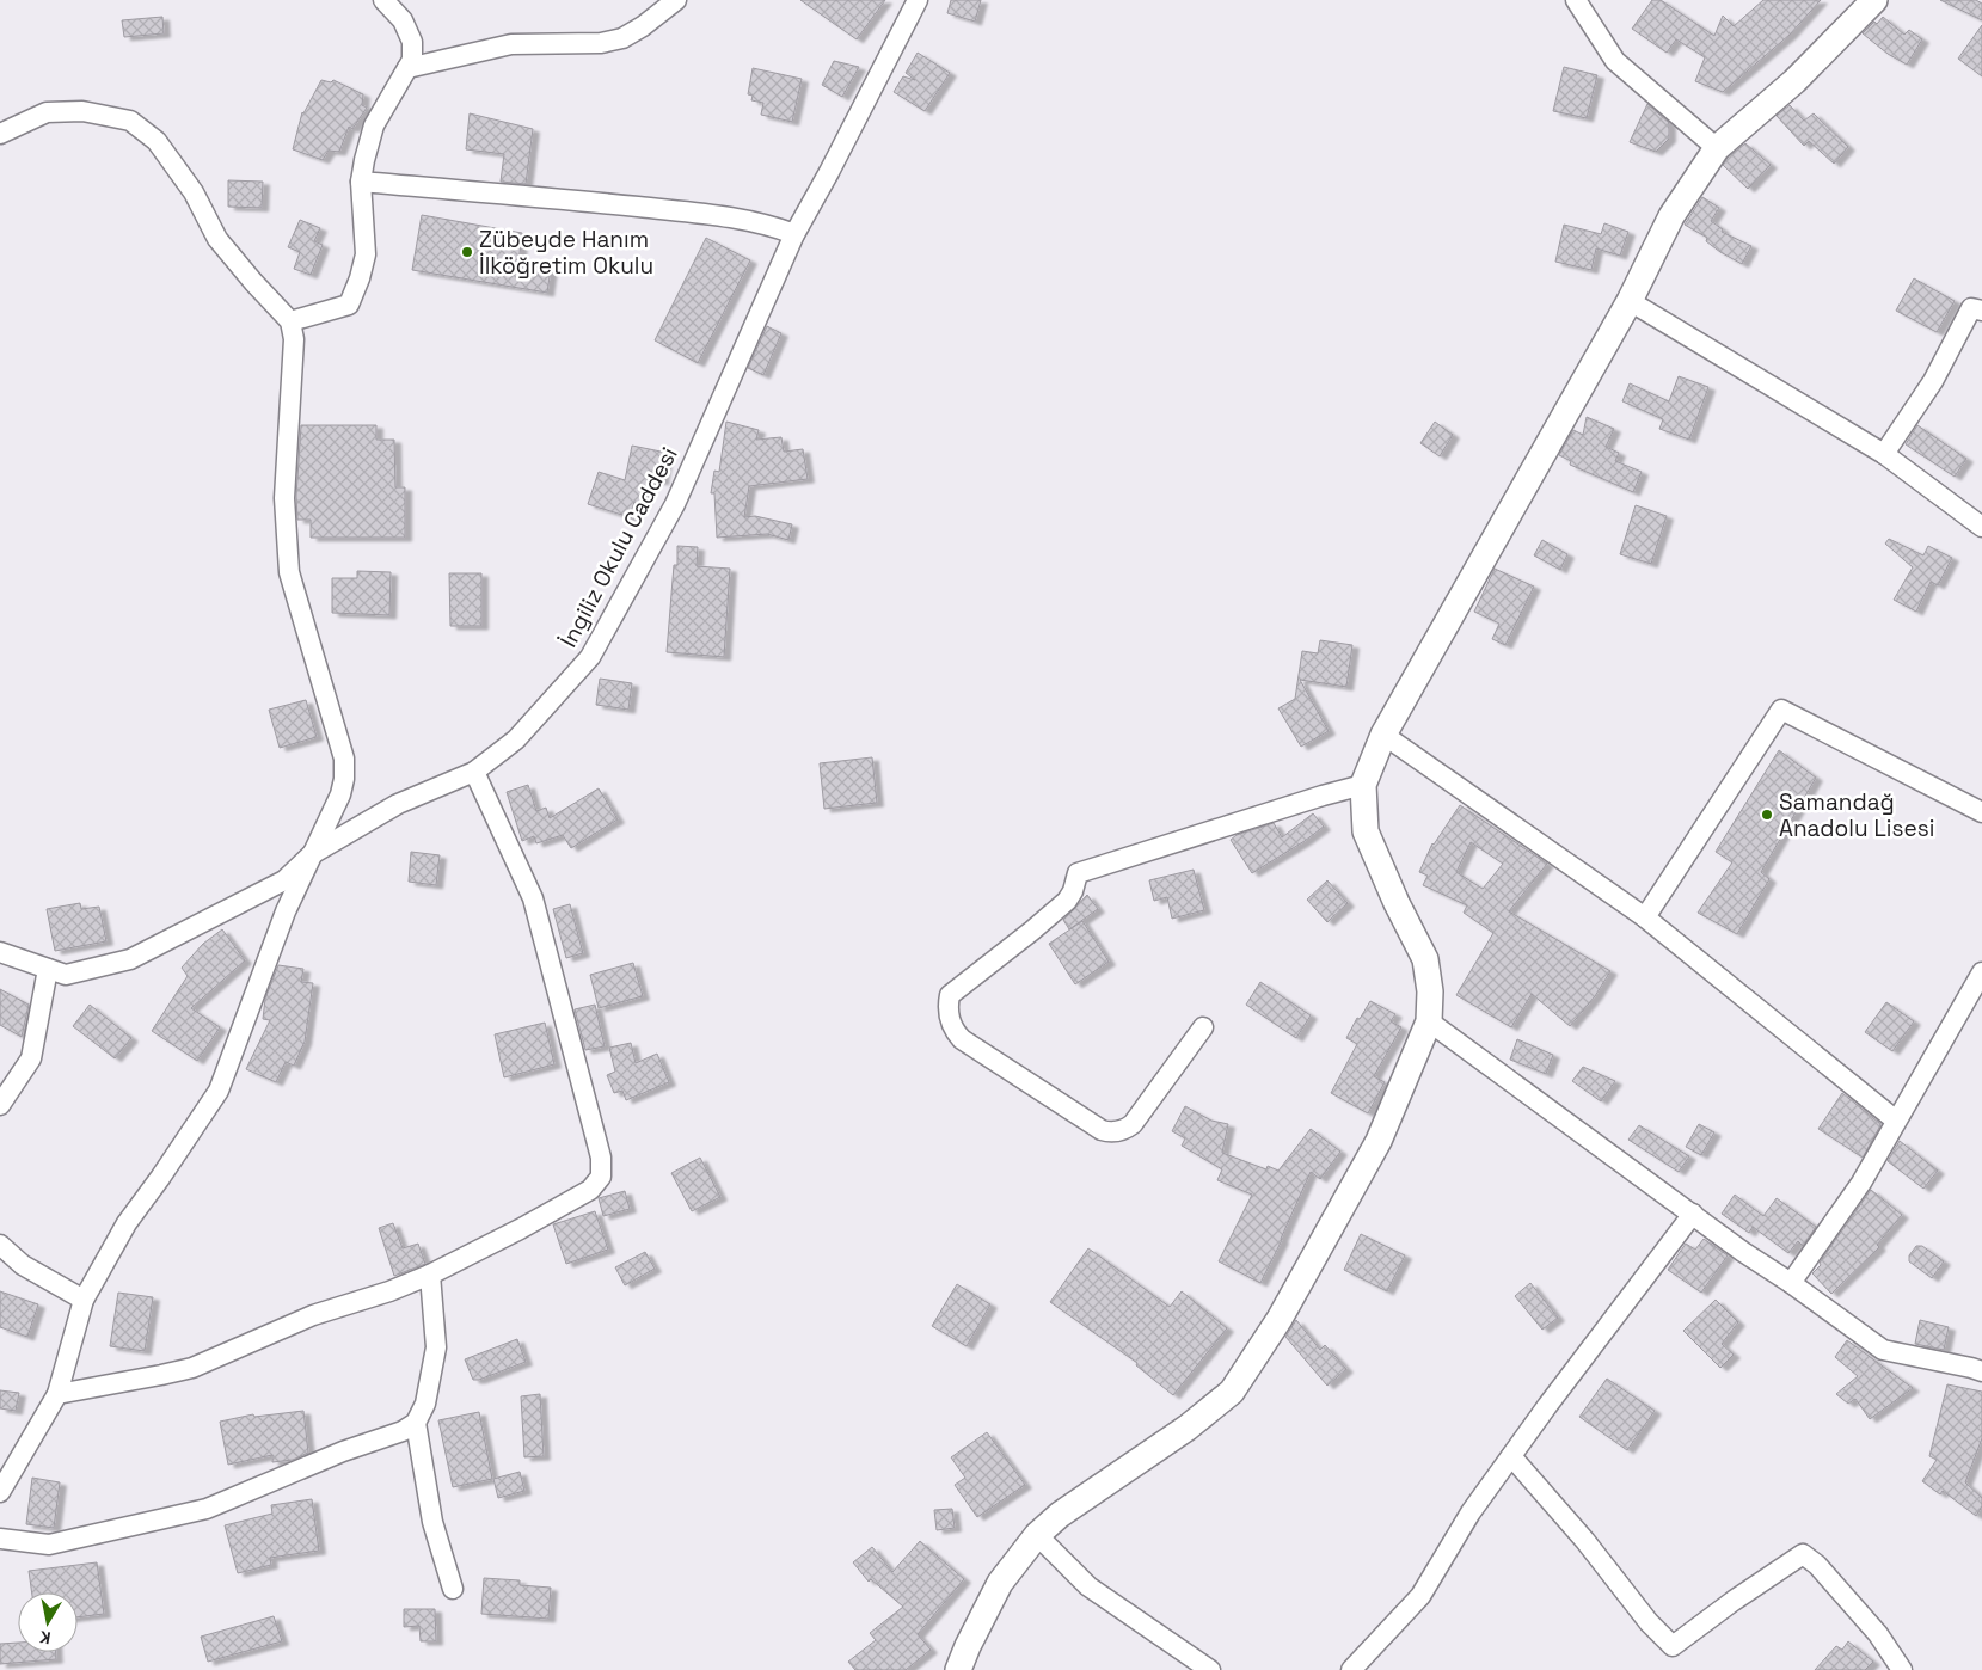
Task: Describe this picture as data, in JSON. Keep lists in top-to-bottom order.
{
  "streets": {
    "street": ["İngiliz Okulu Caddesi"]
  },
  "places": ["Zübeyde Hanım İlköğretim Okulu", "Samandağ Anadolu Lisesi"],
  "north": "bottom"
}
